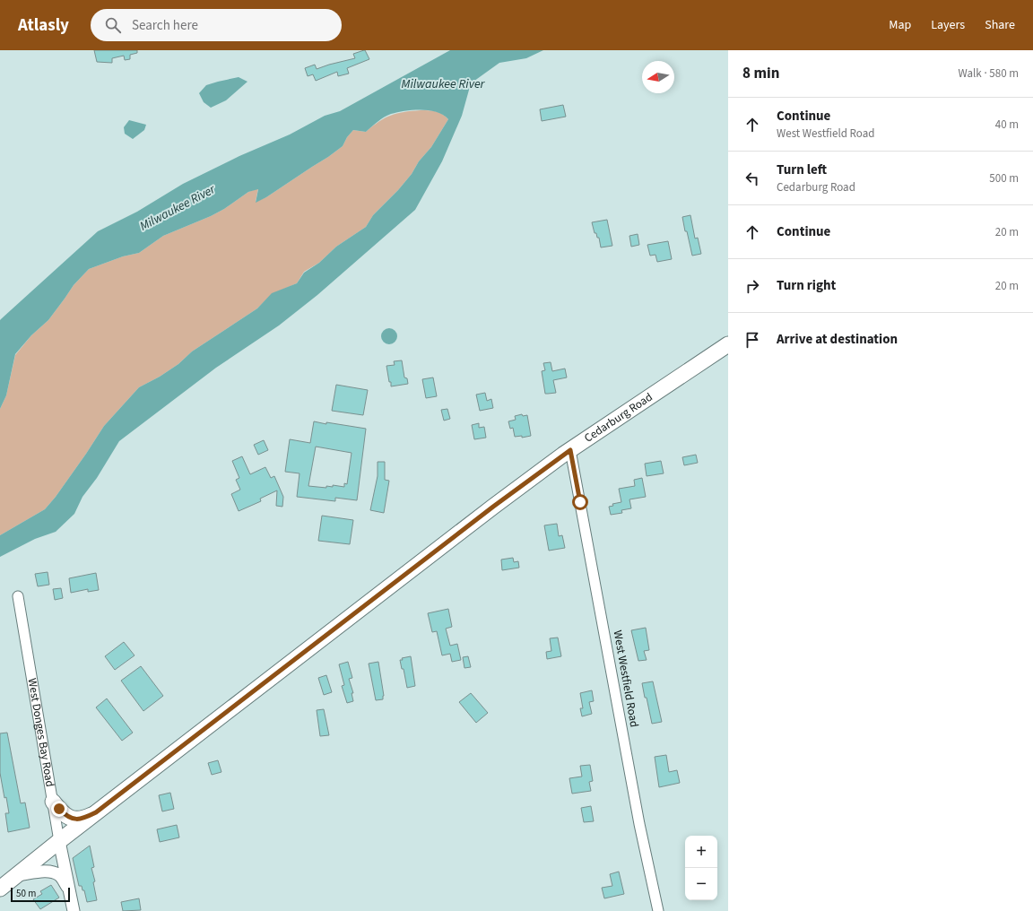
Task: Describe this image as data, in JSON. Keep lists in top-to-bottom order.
{
  "streets": {
    "main road": ["Cedarburg Road"],
    "street": ["West Westfield Road", "West Donges Bay Road"]
  },
  "crossings": [
    ["Cedarburg Road", "West Westfield Road"],
    ["Cedarburg Road", "West Donges Bay Road"]
  ],
  "water": ["Milwaukee River"],
  "scale_bar": "50 m",
  "north": "left",
  "page": {
    "header": "Atlasly",
    "search": "Search here",
    "nav": ["Map", "Layers", "Share"],
    "heading": ["8 min", "Walk · 580 m"],
    "list": [
      ["Continue", "West Westfield Road", "40 m"],
      ["Turn left", "Cedarburg Road", "500 m"],
      ["Continue", "20 m"],
      ["Turn right", "20 m"],
      "Arrive at destination"
    ],
    "map_buttons": ["+", "−"],
    "scale": "50 m"
  }
}
